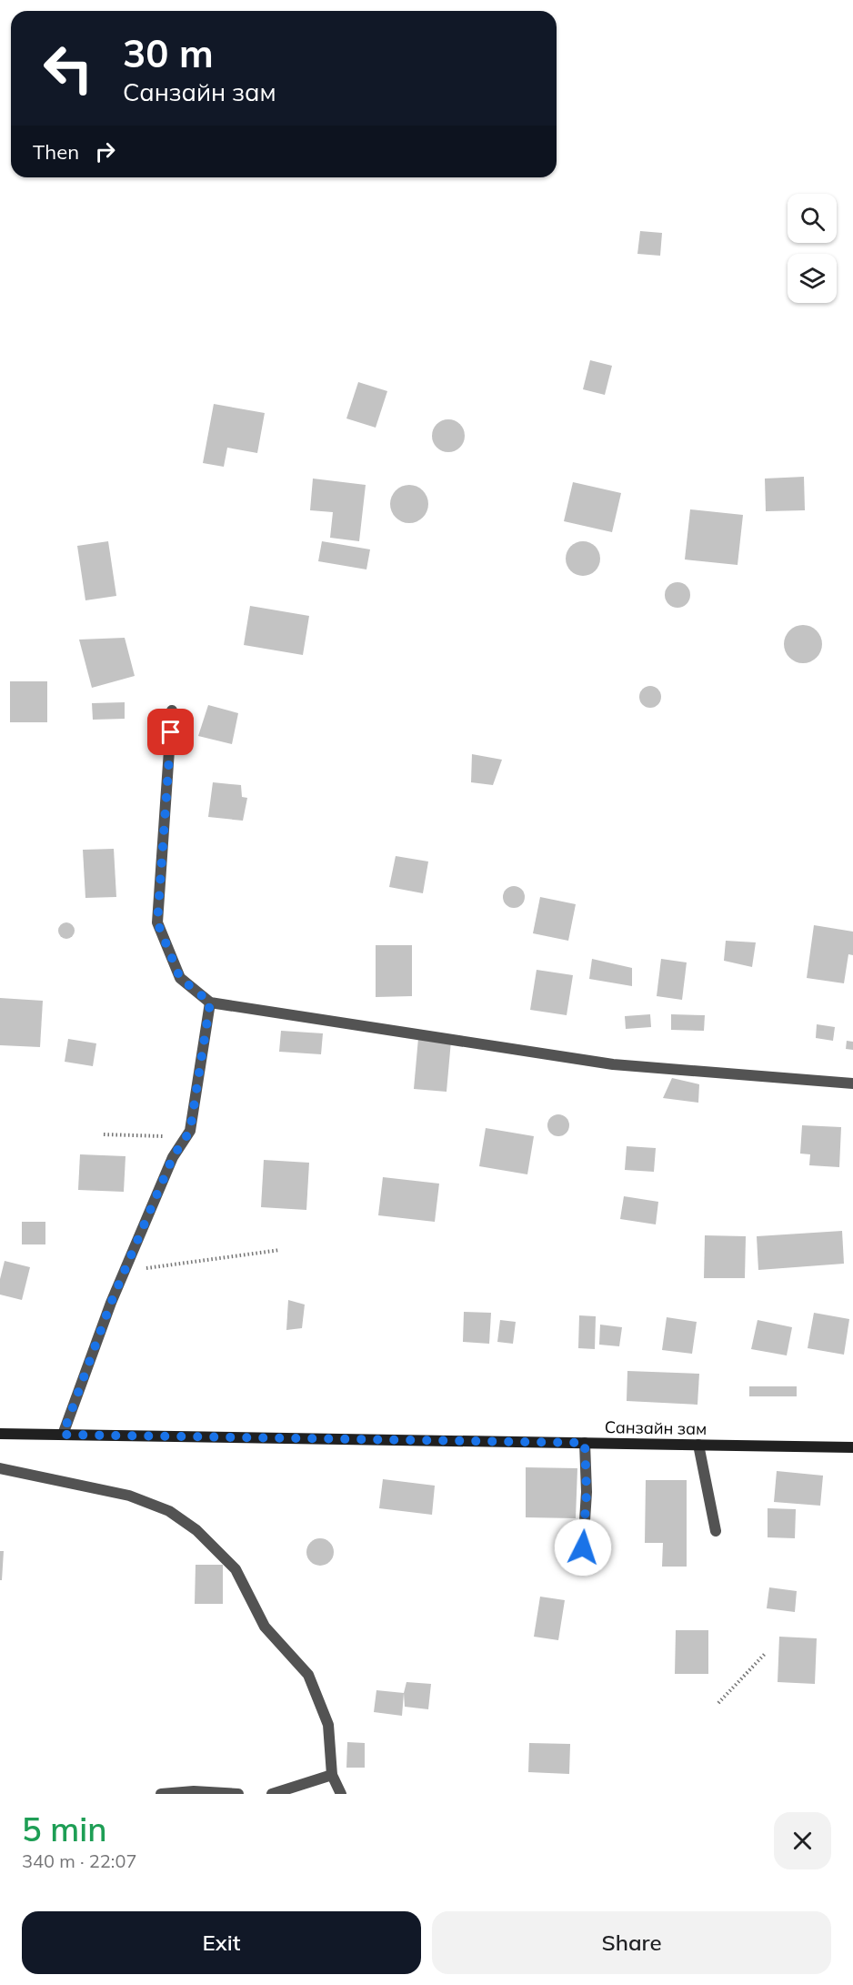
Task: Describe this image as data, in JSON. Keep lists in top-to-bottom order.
{
  "streets": {
    "main road": ["Санзайн зам"]
  },
  "page": {
    "turn": ["30 m", "Санзайн зам"],
    "then": "Then",
    "heading": ["5 min", "340 m · 22:07"],
    "buttons": ["Exit", "Share"]
  }
}
